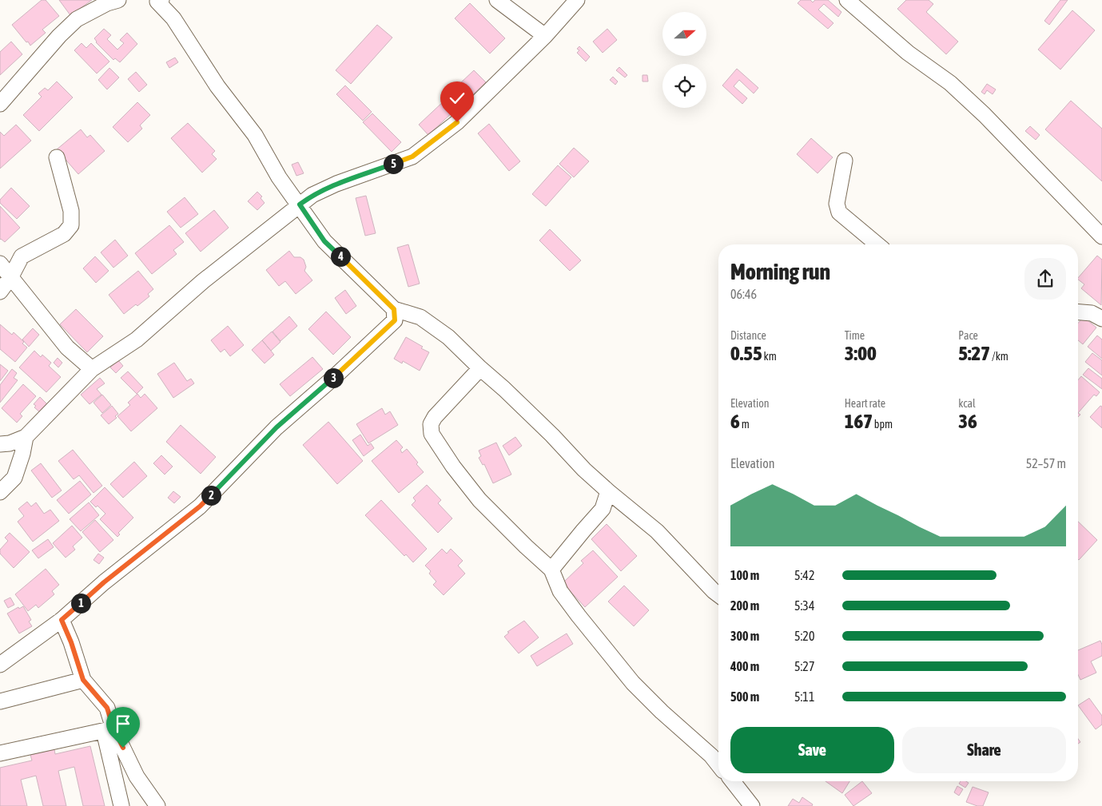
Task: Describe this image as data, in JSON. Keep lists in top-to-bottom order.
{
  "north": "right",
  "page": {
    "pins": [
      "5",
      "4",
      "3",
      "2",
      "1"
    ],
    "heading": ["Morning run", "06:46"],
    "stats": [
      ["Distance", "0.55 km"],
      ["Time", "3:00"],
      ["Pace", "5:27 /km"],
      ["Elevation", "6 m"],
      ["Heart rate", "167 bpm"],
      ["kcal", "36"]
    ],
    "chart": ["Elevation", "52–57 m"],
    "list": [
      {
        "name": "100 m",
        "note": "5:42"
      },
      {
        "name": "200 m",
        "note": "5:34"
      },
      {
        "name": "300 m",
        "note": "5:20"
      },
      {
        "name": "400 m",
        "note": "5:27"
      },
      {
        "name": "500 m",
        "note": "5:11"
      }
    ],
    "buttons": ["Save", "Share"]
  }
}
